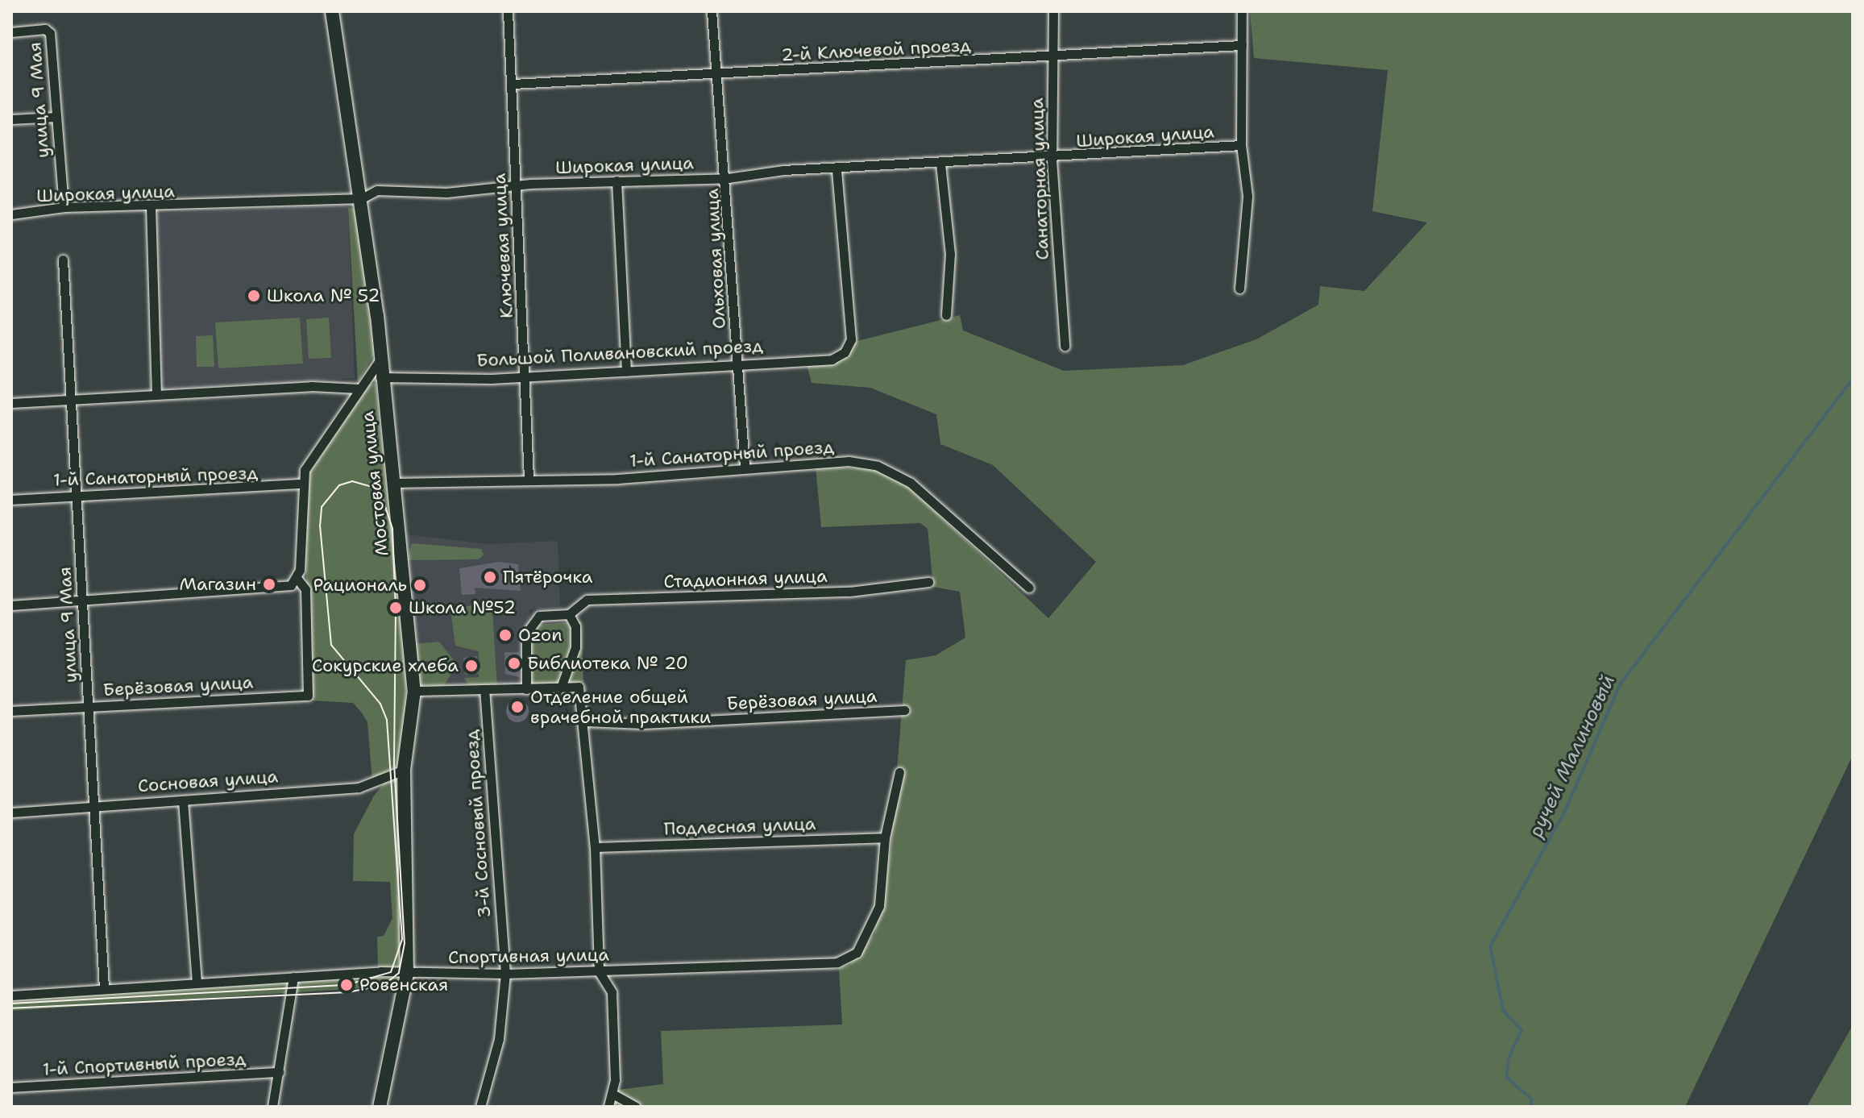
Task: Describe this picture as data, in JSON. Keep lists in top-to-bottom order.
{
  "streets": {
    "street": [
      "2-й Ключевой проезд",
      "улица 9 Мая",
      "Широкая улица",
      "Санаторная улица",
      "Ключевая улица",
      "Ольховая улица",
      "Большой Поливановский проезд",
      "1-й Санаторный проезд",
      "Мостовая улица",
      "Стадионная улица",
      "Берёзовая улица",
      "Сосновая улица",
      "3-й Сосновый проезд",
      "Подлесная улица",
      "Спортивная улица",
      "1-й Спортивный проезд"
    ]
  },
  "crossings": [
    ["2-й Ключевой проезд", "Санаторная улица"],
    ["2-й Ключевой проезд", "Ключевая улица"],
    ["2-й Ключевой проезд", "Ольховая улица"],
    ["улица 9 Мая", "Широкая улица"],
    ["улица 9 Мая", "1-й Санаторный проезд"],
    ["улица 9 Мая", "Берёзовая улица"],
    ["улица 9 Мая", "Сосновая улица"],
    ["улица 9 Мая", "Спортивная улица"],
    ["Широкая улица", "Санаторная улица"],
    ["Широкая улица", "Ключевая улица"],
    ["Широкая улица", "Ольховая улица"],
    ["Широкая улица", "Большой Поливановский проезд"],
    ["Широкая улица", "Мостовая улица"],
    ["Ключевая улица", "Большой Поливановский проезд"],
    ["Ключевая улица", "1-й Санаторный проезд"],
    ["Ольховая улица", "Большой Поливановский проезд"],
    ["Ольховая улица", "1-й Санаторный проезд"],
    ["Большой Поливановский проезд", "Мостовая улица"],
    ["1-й Санаторный проезд", "Мостовая улица"],
    ["Мостовая улица", "Сосновая улица"],
    ["Мостовая улица", "Спортивная улица"],
    ["3-й Сосновый проезд", "Спортивная улица"],
    ["Подлесная улица", "Спортивная улица"]
  ],
  "water": ["ручей Малиновый"],
  "places": [
    "Школа № 52",
    "Пятёрочка",
    "Магазин",
    "Рациональ",
    "Школа №52",
    "Ozon",
    "Библиотека № 20",
    "Сокурские хлеба",
    "Отделение общей врачебной практики",
    "Ровенская"
  ]
}
